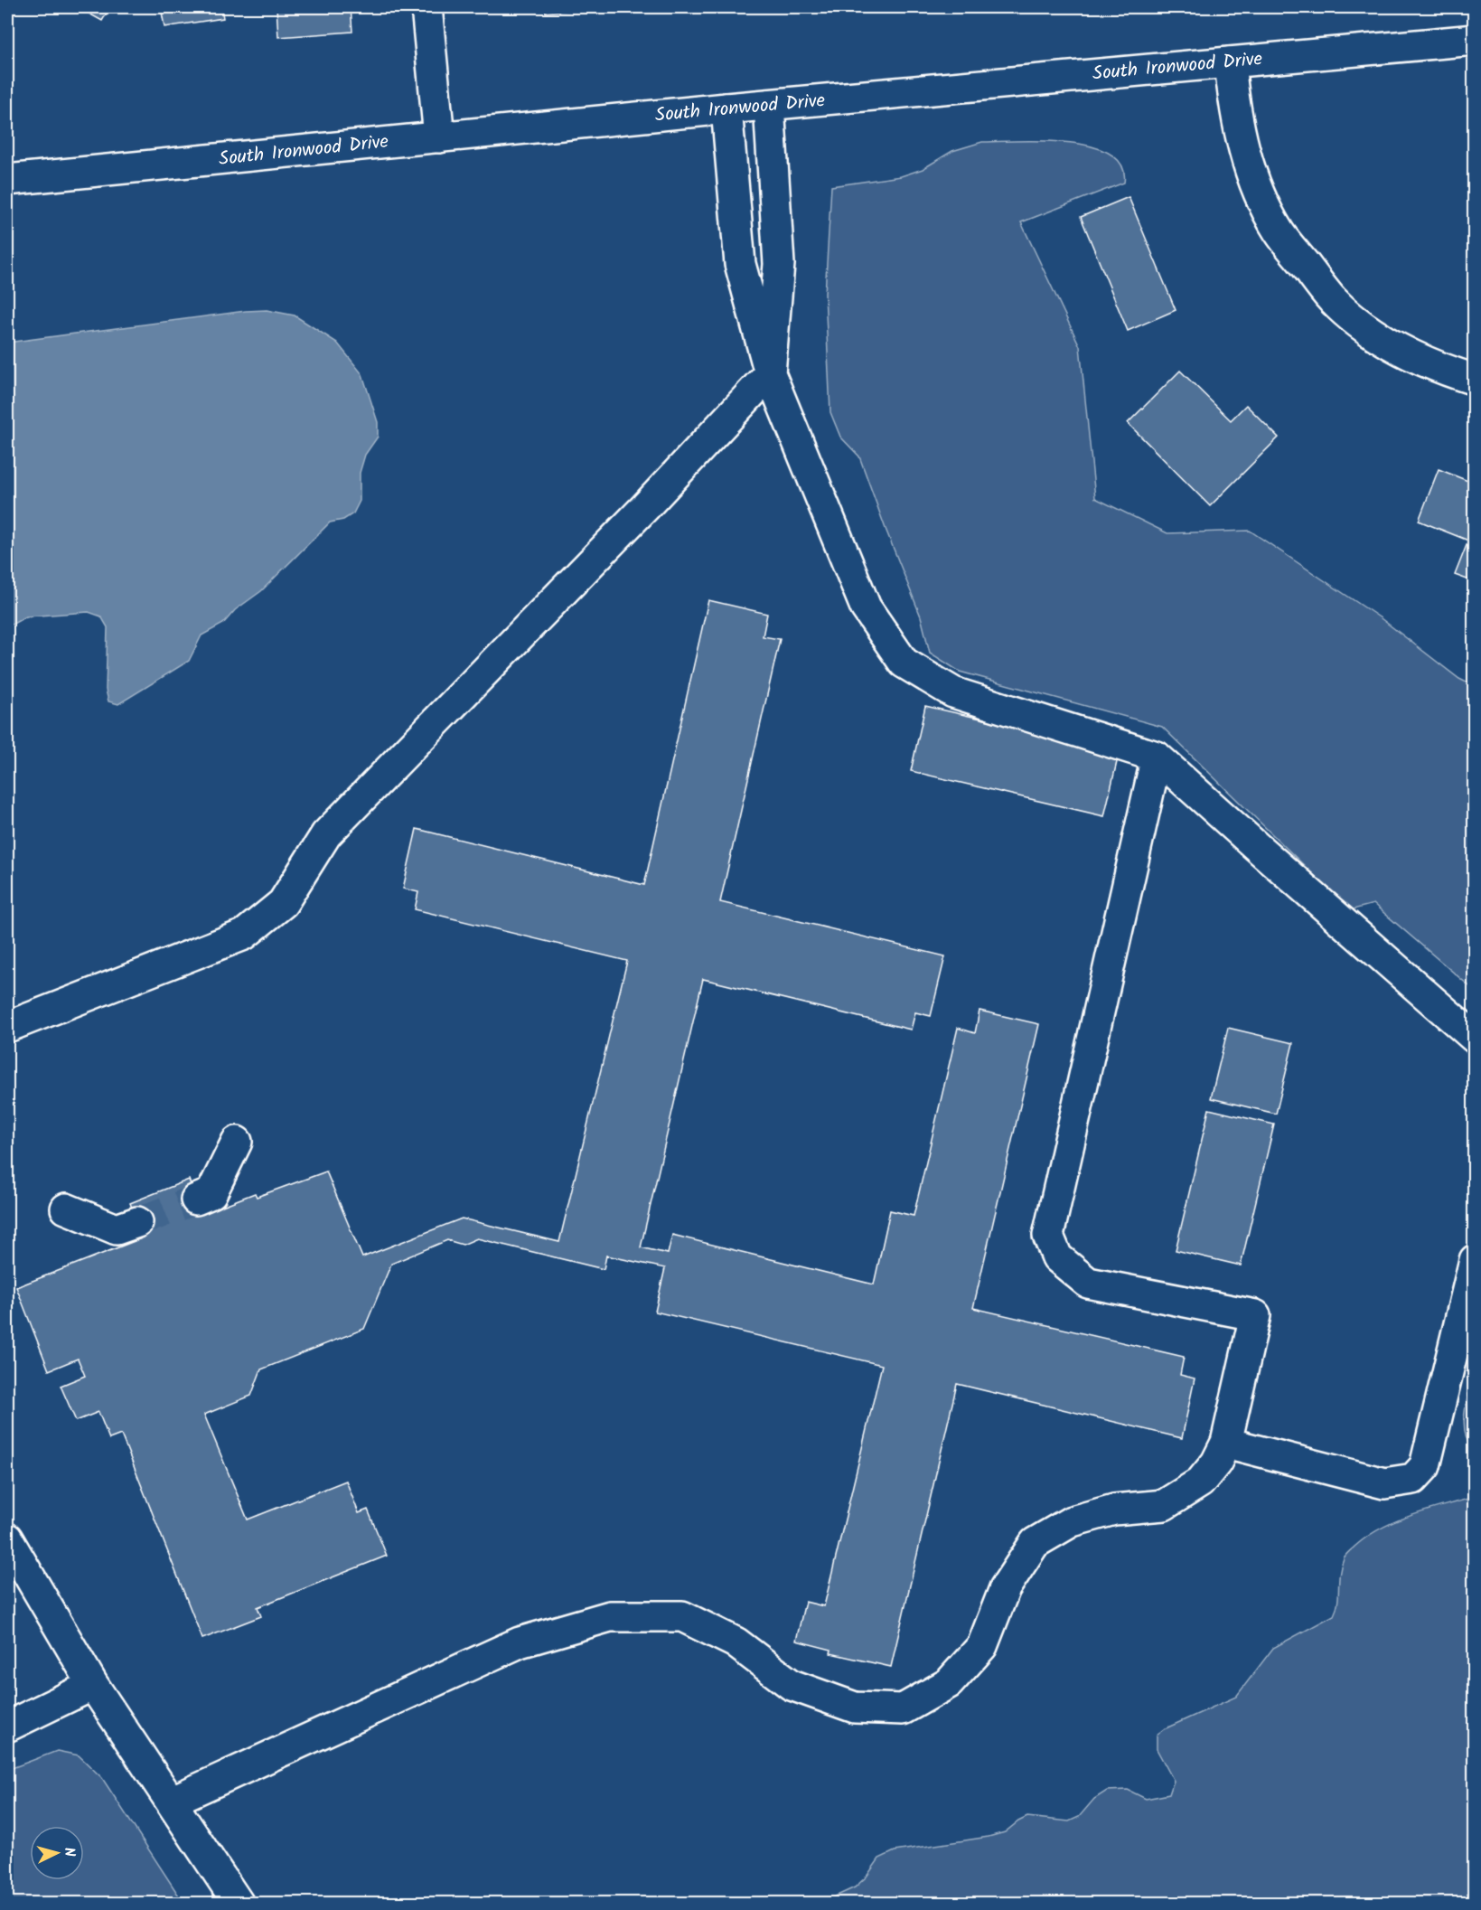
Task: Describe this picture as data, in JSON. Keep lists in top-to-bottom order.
{
  "streets": {
    "main road": ["South Ironwood Drive"]
  },
  "north": "right"
}
